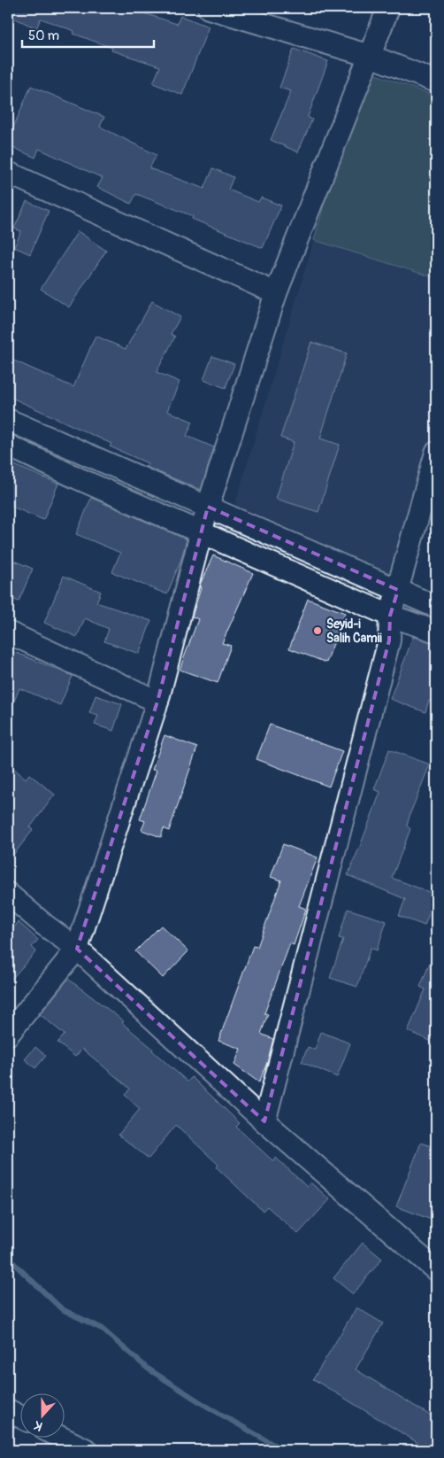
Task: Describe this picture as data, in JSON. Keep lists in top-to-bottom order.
{
  "places": ["Seyid-i Salih Camii"],
  "scale_bar": "50 m",
  "north": "bottom"
}
